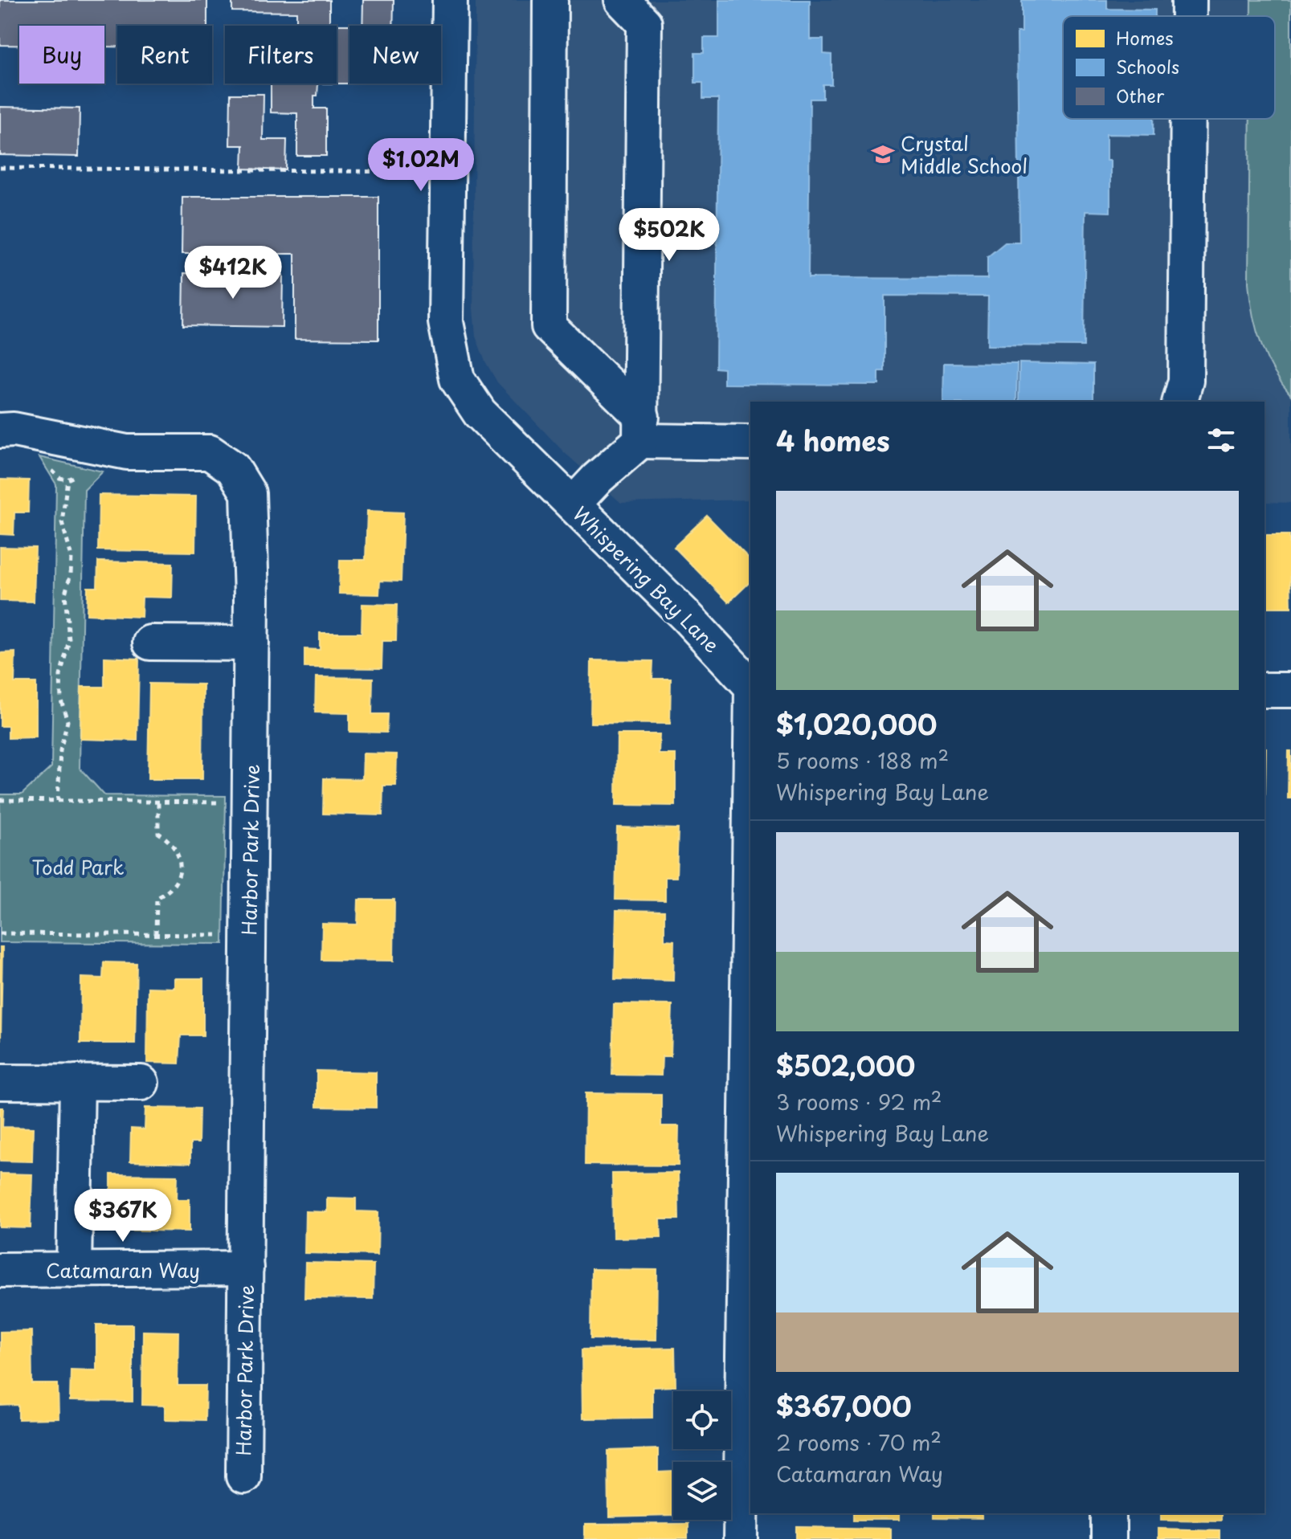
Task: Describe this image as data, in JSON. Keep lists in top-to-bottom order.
{
  "streets": {
    "street": ["Whispering Bay Lane", "Harbor Park Drive", "Catamaran Way"]
  },
  "crossings": [
    ["Harbor Park Drive", "Catamaran Way"]
  ],
  "parks": ["Todd Park"],
  "places": {
    "school or university": ["Crystal Middle School"]
  },
  "legend": ["Homes", "Schools", "Other"],
  "page": {
    "chip": [
      "Buy",
      "Rent",
      "Filters",
      "New"
    ],
    "price": [
      "$1.02M",
      "$502K",
      "$412K",
      "$367K"
    ],
    "heading": "4 homes",
    "list": [
      {
        "name": "$1,020,000",
        "note": "5 rooms · 188 m² · Whispering Bay Lane"
      },
      {
        "name": "$502,000",
        "note": "3 rooms · 92 m² · Whispering Bay Lane"
      },
      {
        "name": "$367,000",
        "note": "2 rooms · 70 m² · Catamaran Way"
      }
    ]
  }
}
